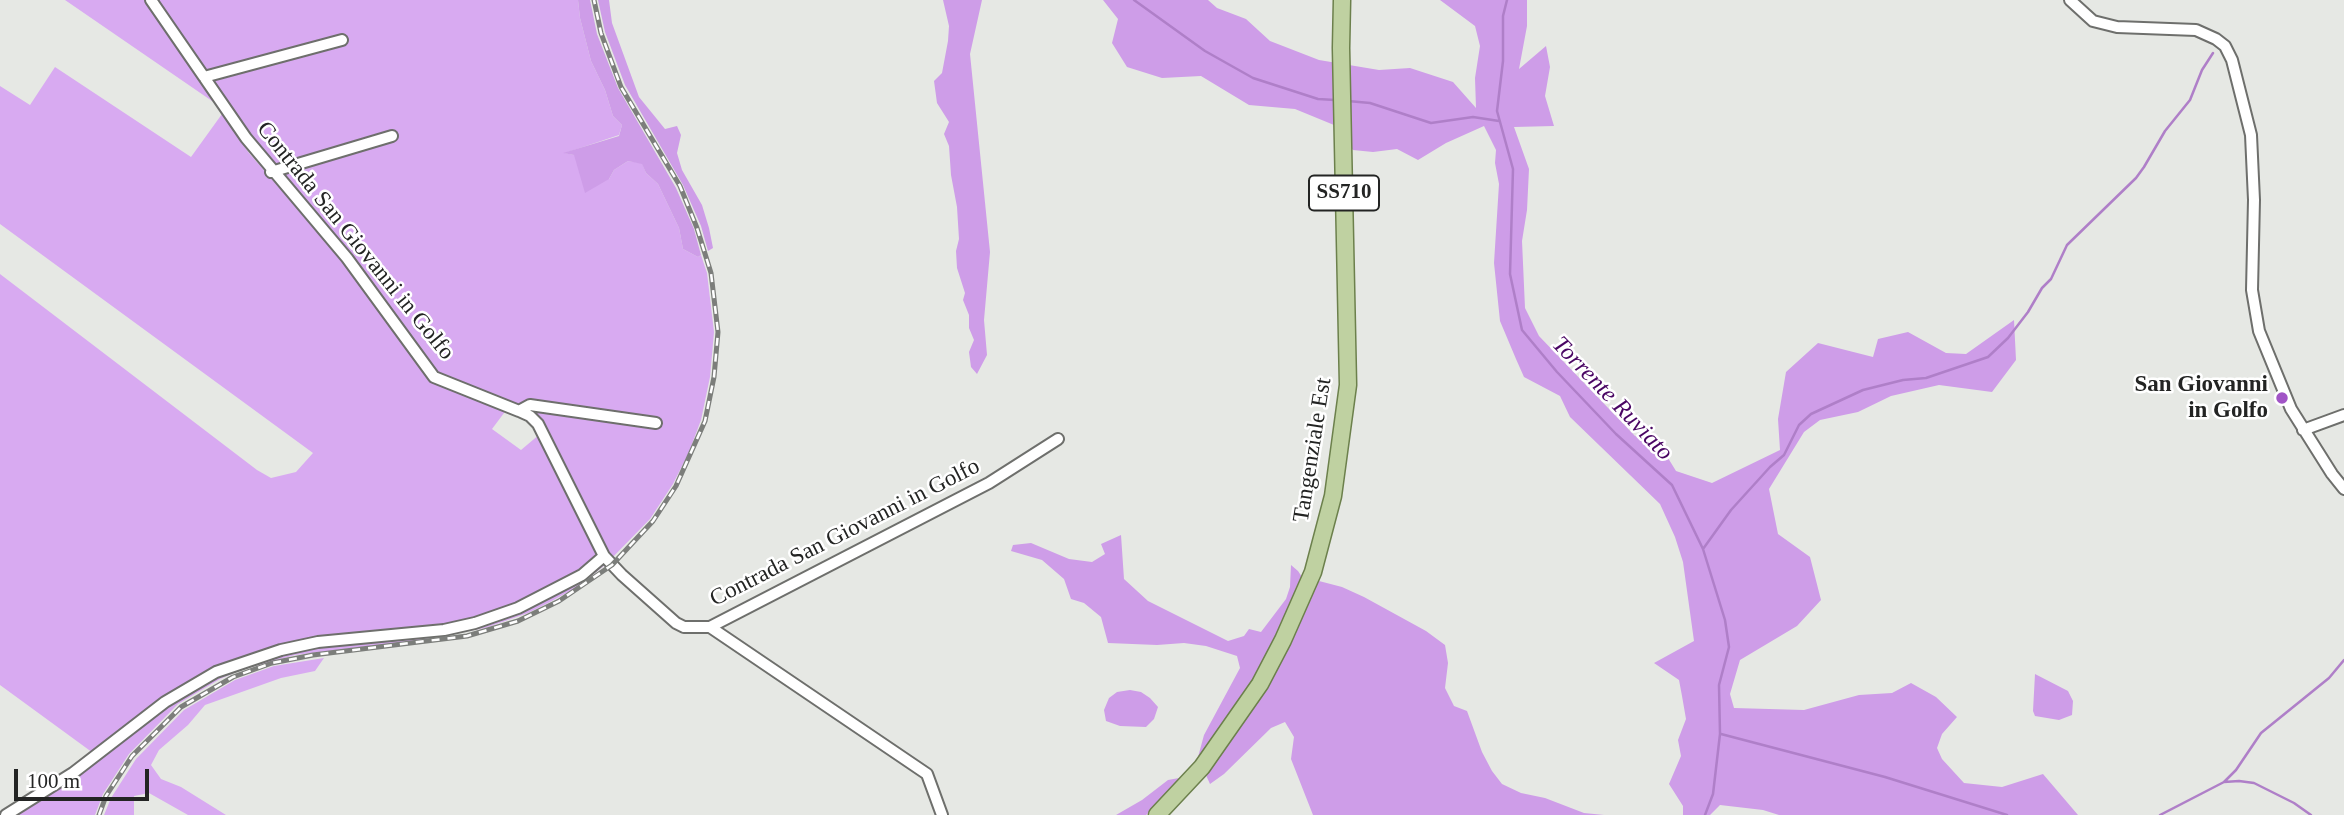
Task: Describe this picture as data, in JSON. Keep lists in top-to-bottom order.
{
  "streets": {
    "main road": ["SS710", "Tangenziale Est"],
    "street": ["Contrada San Giovanni in Golfo"]
  },
  "water": ["Torrente Ruviato"],
  "places": ["San Giovanni in Golfo"],
  "scale_bar": "100 m"
}
